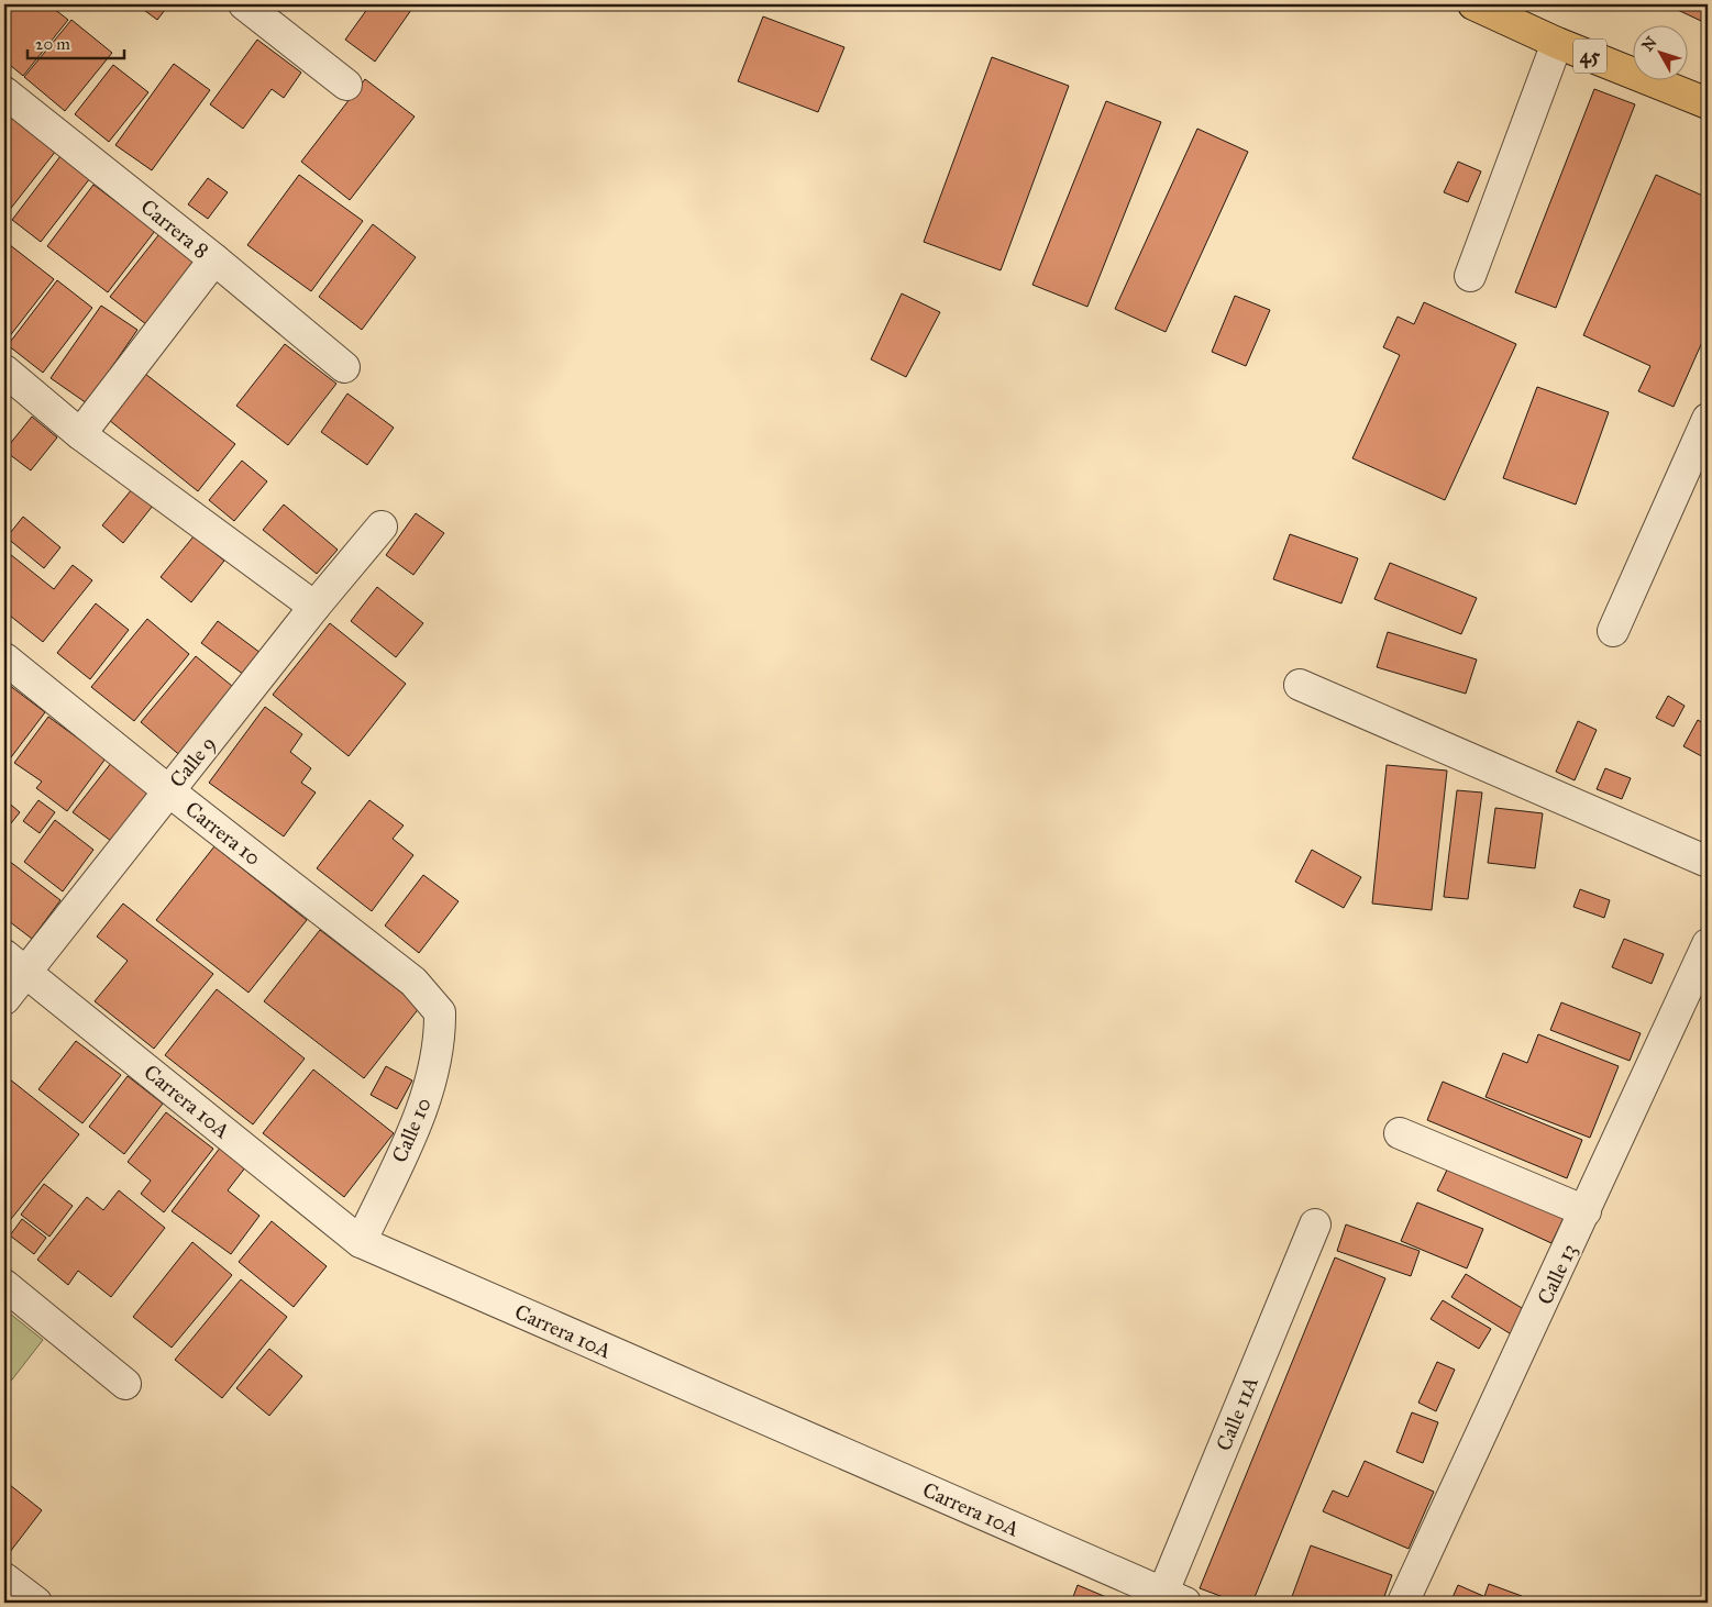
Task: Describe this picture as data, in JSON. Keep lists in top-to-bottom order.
{
  "streets": {
    "main road": ["45"],
    "street": [
      "Carrera 8",
      "Calle 9",
      "Carrera 10",
      "Carrera 10A",
      "Calle 10",
      "Calle 13",
      "Calle 11A"
    ]
  },
  "crossings": [
    ["Calle 9", "Carrera 10"],
    ["Calle 9", "Carrera 10A"],
    ["Carrera 10", "Calle 10"],
    ["Carrera 10A", "Calle 10"],
    ["Carrera 10A", "Calle 11A"]
  ],
  "scale_bar": "20 m",
  "north": "top left"
}
